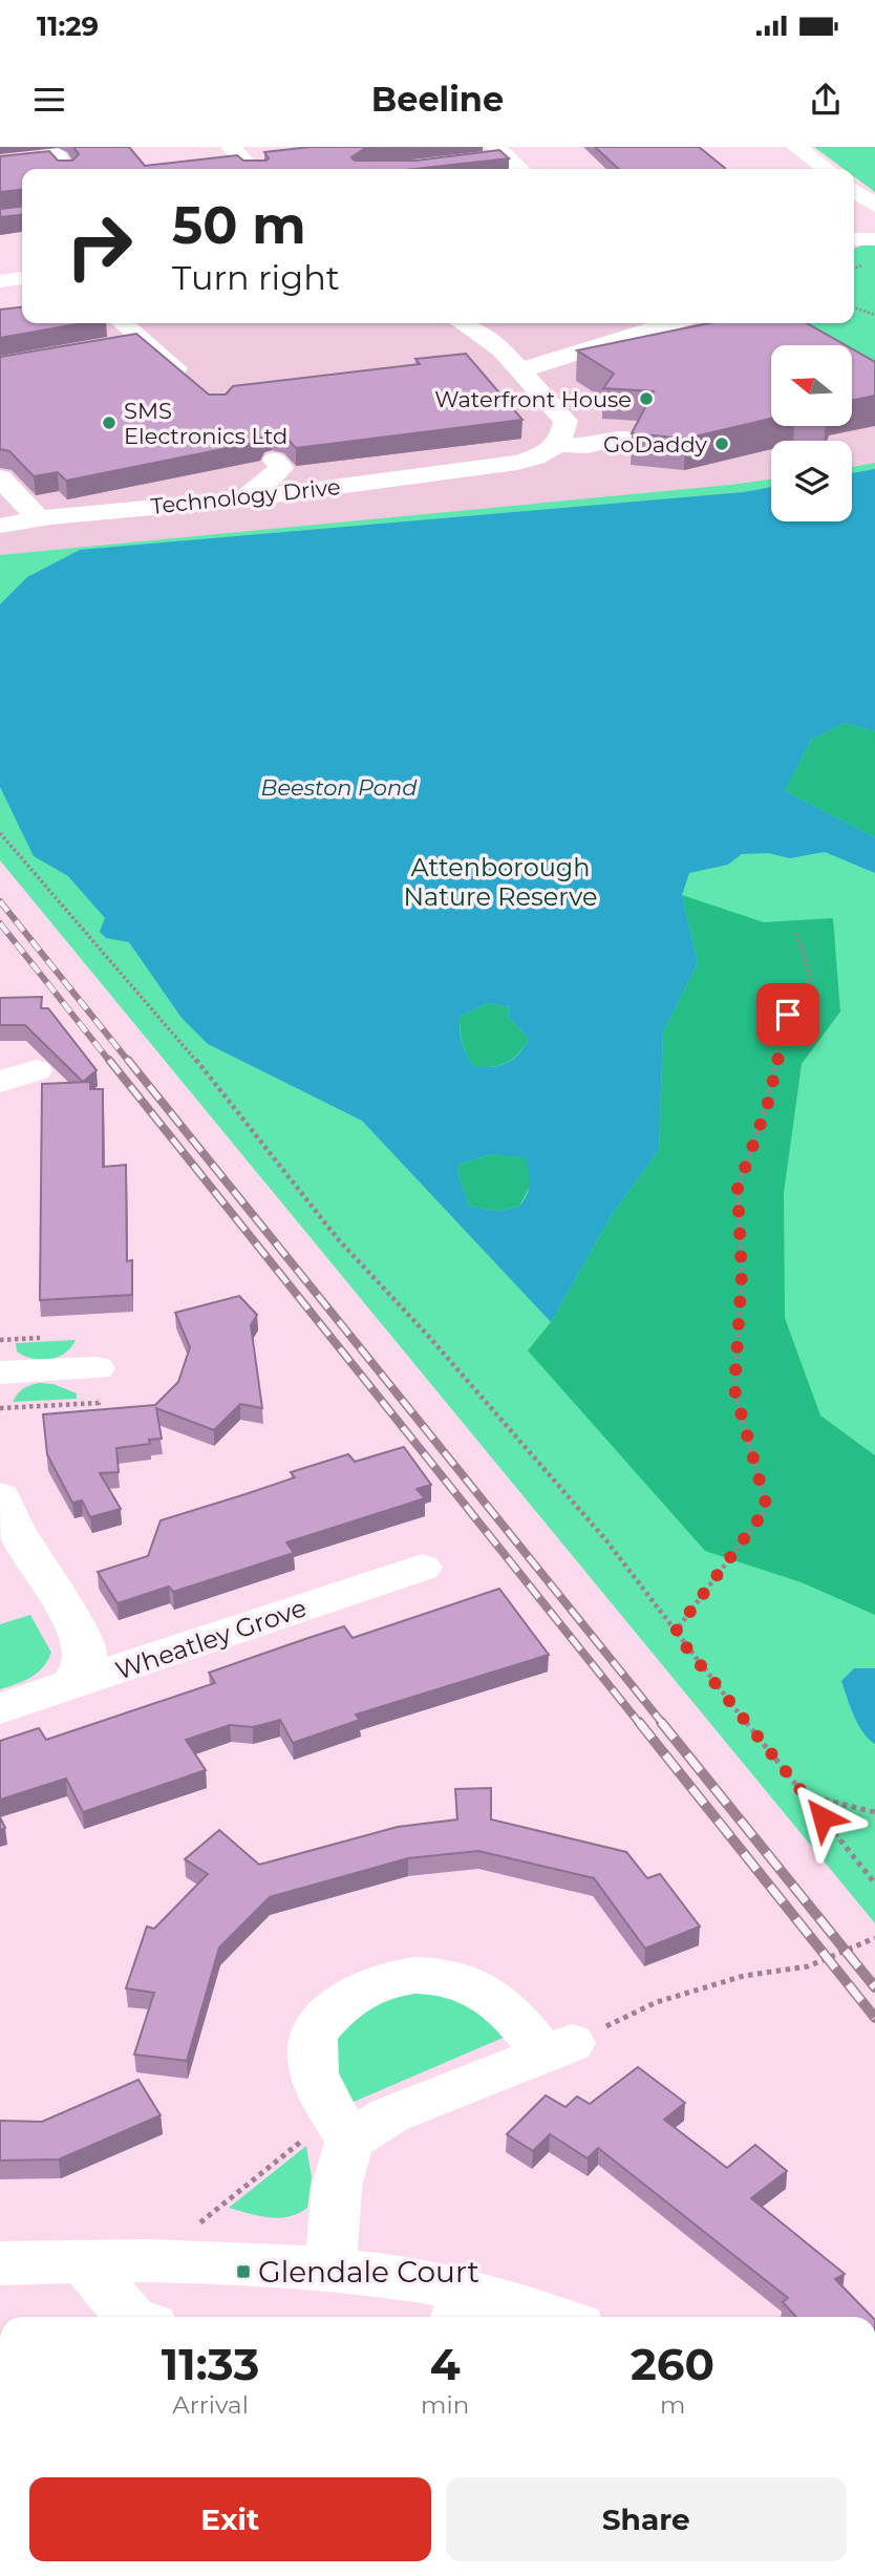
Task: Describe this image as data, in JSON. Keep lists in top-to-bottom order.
{
  "streets": {
    "street": ["Technology Drive", "Wheatley Grove"]
  },
  "water": ["Beeston Pond"],
  "parks": ["Attenborough Nature Reserve"],
  "places": {
    "other": ["Waterfront House", "SMS Electronics Ltd", "GoDaddy"],
    "transit": ["Glendale Court"]
  },
  "north": "left",
  "page": {
    "status": "11:29",
    "header": "Beeline",
    "turn": ["50 m", "Turn right"],
    "eta": [
      "11:33",
      "Arrival",
      "4",
      "min",
      "260",
      "m"
    ],
    "buttons": ["Exit", "Share"]
  }
}
